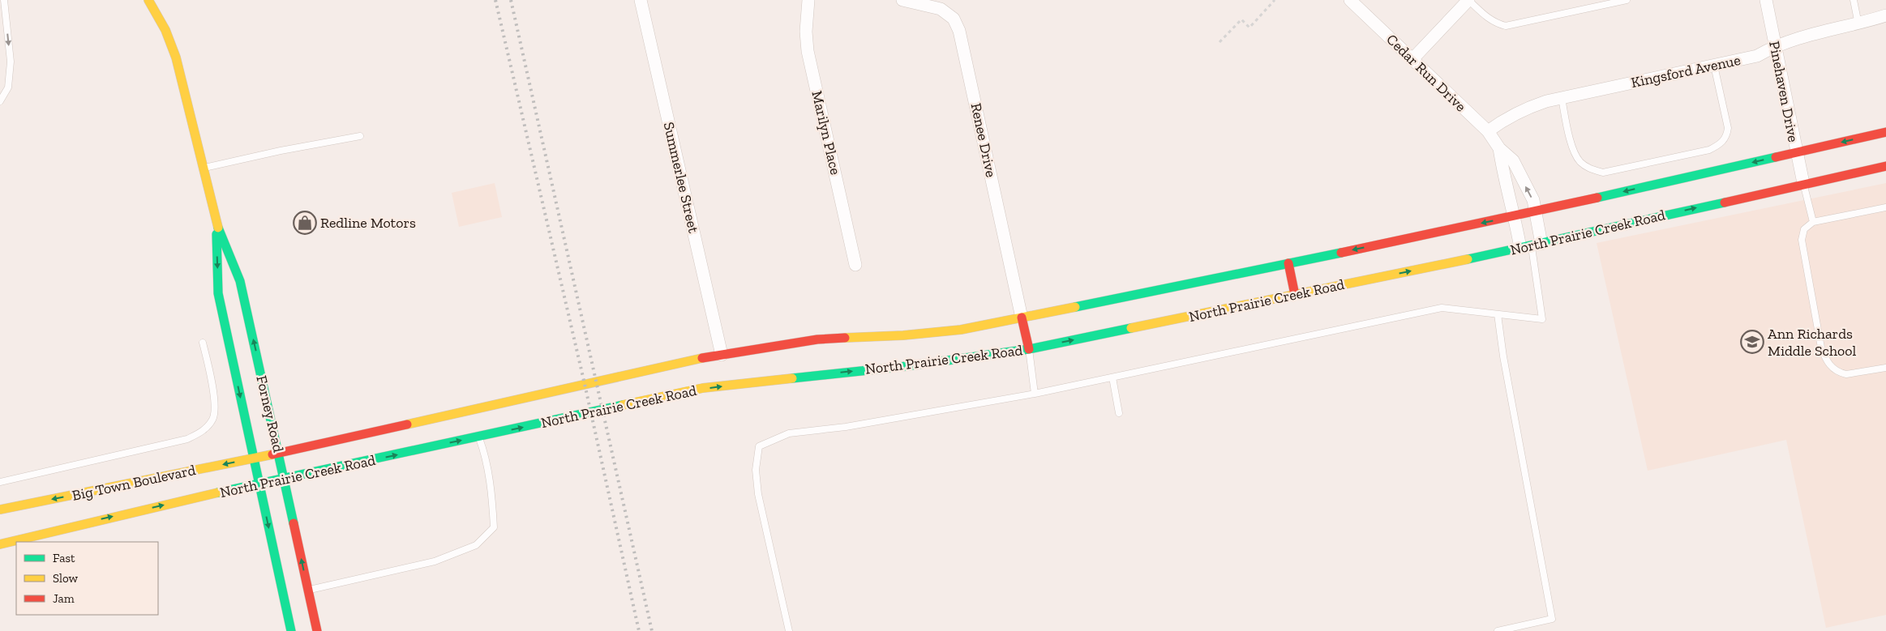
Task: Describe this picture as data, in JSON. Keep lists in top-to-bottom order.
{
  "streets": {
    "main road": ["North Prairie Creek Road", "Forney Road", "Big Town Boulevard"],
    "street": [
      "Kingsford Avenue",
      "Cedar Run Drive",
      "Pinehaven Drive",
      "Marilyn Place",
      "Renee Drive",
      "Summerlee Street"
    ]
  },
  "crossings": [
    ["Kingsford Avenue", "Cedar Run Drive"],
    ["Kingsford Avenue", "Pinehaven Drive"],
    ["Pinehaven Drive", "North Prairie Creek Road"],
    ["Renee Drive", "North Prairie Creek Road"],
    ["Summerlee Street", "North Prairie Creek Road"],
    ["North Prairie Creek Road", "Forney Road"],
    ["North Prairie Creek Road", "Big Town Boulevard"],
    ["Forney Road", "Big Town Boulevard"]
  ],
  "one_way": ["Big Town Boulevard"],
  "places": {
    "shop": ["Redline Motors"],
    "school or university": ["Ann Richards Middle School"]
  },
  "legend": ["Fast", "Slow", "Jam"]
}
